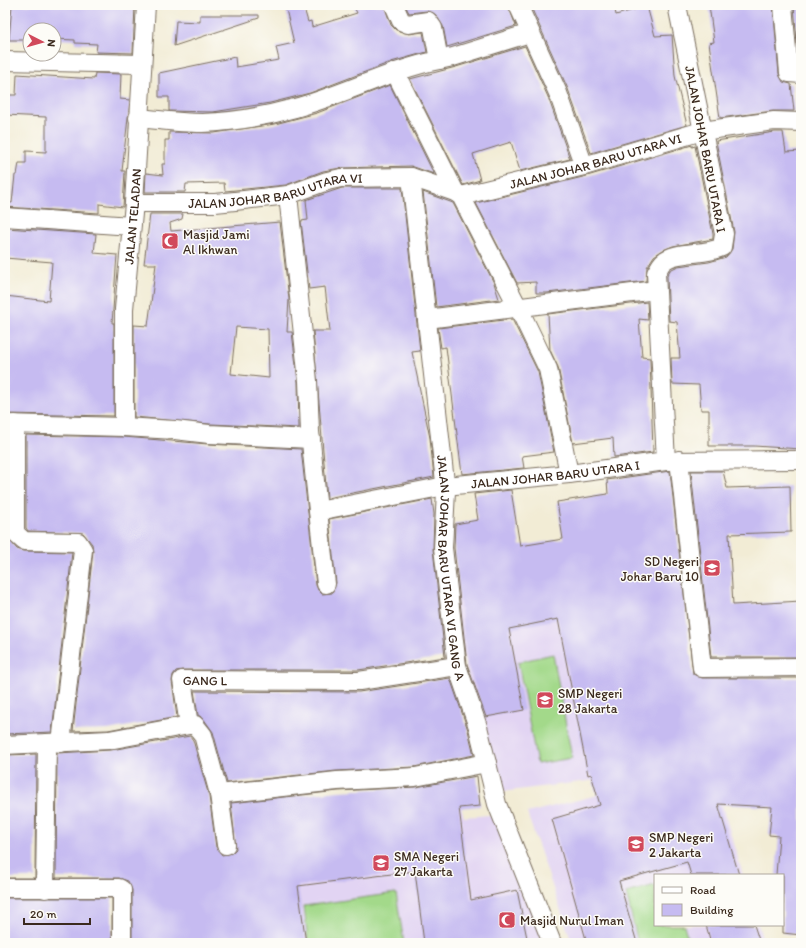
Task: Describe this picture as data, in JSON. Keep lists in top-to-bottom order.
{
  "streets": {
    "street": [
      "JALAN JOHAR BARU UTARA I",
      "JALAN JOHAR BARU UTARA VI",
      "JALAN TELADAN",
      "JALAN JOHAR BARU UTARA VI GANG A",
      "GANG L"
    ]
  },
  "crossings": [
    ["JALAN JOHAR BARU UTARA I", "JALAN JOHAR BARU UTARA VI"],
    ["JALAN JOHAR BARU UTARA I", "JALAN JOHAR BARU UTARA VI GANG A"],
    ["JALAN JOHAR BARU UTARA VI", "JALAN TELADAN"],
    ["JALAN JOHAR BARU UTARA VI", "JALAN JOHAR BARU UTARA VI GANG A"],
    ["JALAN JOHAR BARU UTARA VI GANG A", "GANG L"]
  ],
  "places": {
    "mosque": ["Masjid Jami Al Ikhwan", "Masjid Nurul Iman"],
    "school or university": [
      "SD Negeri Johar Baru 10",
      "SMP Negeri 28 Jakarta",
      "SMP Negeri 2 Jakarta",
      "SMA Negeri 27 Jakarta"
    ]
  },
  "legend": ["Road", "Building"],
  "scale_bar": "20 m",
  "north": "right"
}
